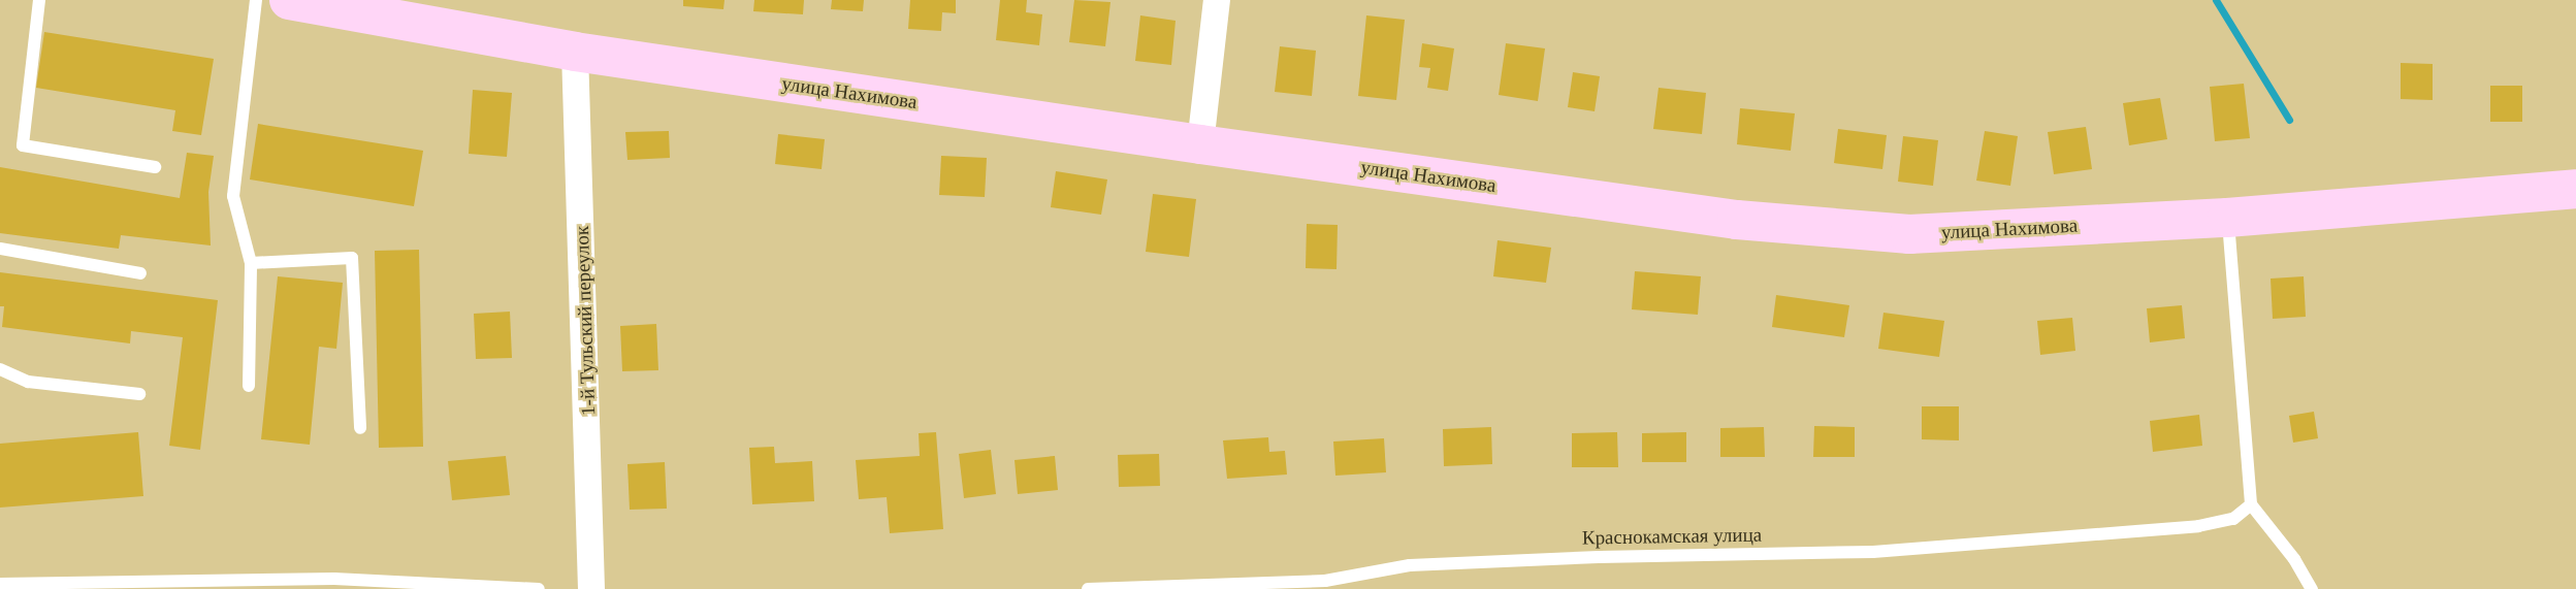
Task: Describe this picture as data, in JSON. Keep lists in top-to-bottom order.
{
  "streets": {
    "main road": ["улица Нахимова"],
    "street": ["1-й Тульский переулок"],
    "lane": ["Краснокамская улица"]
  },
  "crossings": [
    ["улица Нахимова", "1-й Тульский переулок"]
  ]
}
